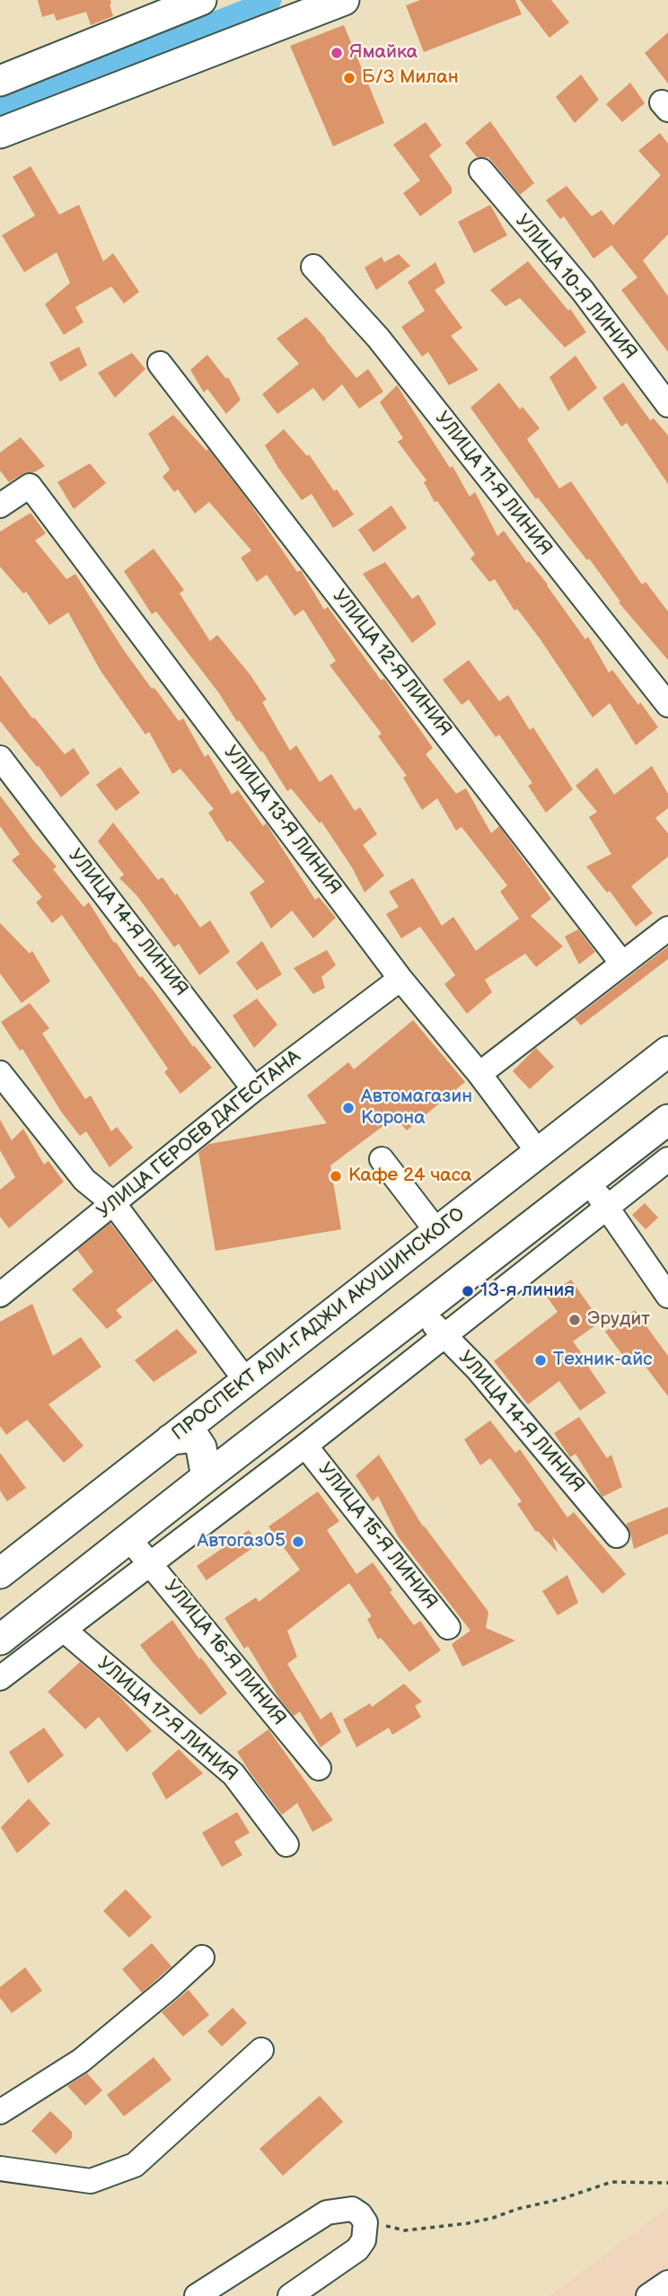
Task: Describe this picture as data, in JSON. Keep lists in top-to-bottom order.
{
  "streets": {
    "main road": ["ПРОСПЕКТ АЛИ-ГАДЖИ АКУШИНСКОГО"],
    "street": [
      "УЛИЦА 10-Я ЛИНИЯ",
      "УЛИЦА 11-Я ЛИНИЯ",
      "УЛИЦА 12-Я ЛИНИЯ",
      "УЛИЦА 13-Я ЛИНИЯ",
      "УЛИЦА 14-Я ЛИНИЯ",
      "УЛИЦА ГЕРОЕВ ДАГЕСТАНА",
      "УЛИЦА 15-Я ЛИНИЯ",
      "УЛИЦА 16-Я ЛИНИЯ",
      "УЛИЦА 17-Я ЛИНИЯ"
    ]
  },
  "crossings": [
    ["УЛИЦА 13-Я ЛИНИЯ", "УЛИЦА ГЕРОЕВ ДАГЕСТАНА"],
    ["УЛИЦА 13-Я ЛИНИЯ", "ПРОСПЕКТ АЛИ-ГАДЖИ АКУШИНСКОГО"],
    ["УЛИЦА 14-Я ЛИНИЯ", "УЛИЦА ГЕРОЕВ ДАГЕСТАНА"]
  ],
  "places": [
    "Ямайка",
    "Б/З Милан",
    "Автомагазин Корона",
    "Кафе 24 часа",
    "13-я линия",
    "Эрудит",
    "Техник-айс",
    "Автогаз05"
  ]
}
